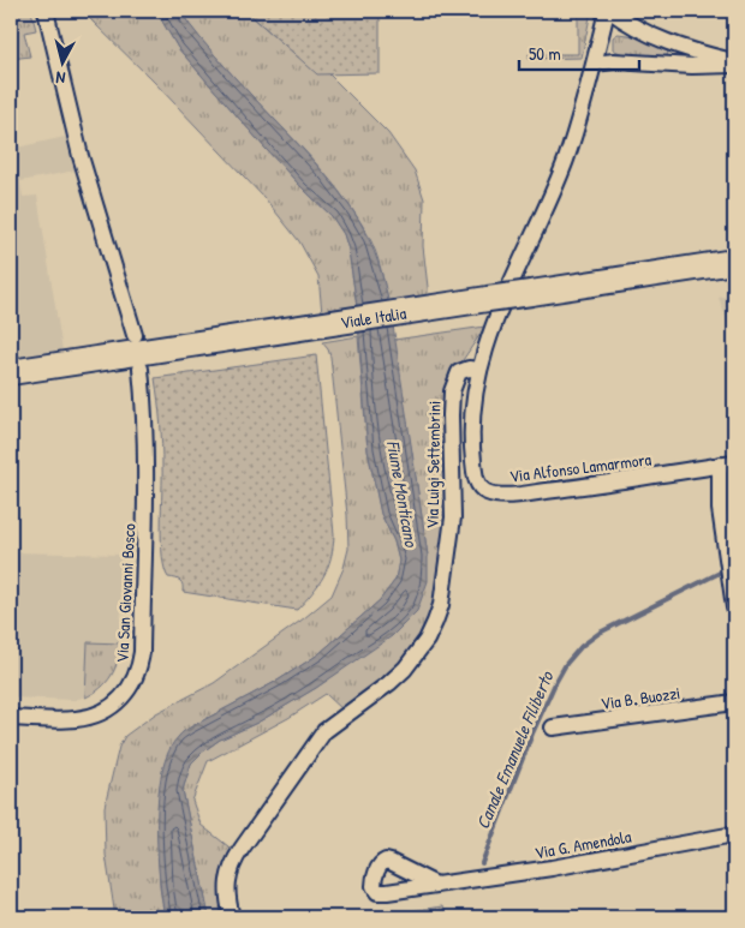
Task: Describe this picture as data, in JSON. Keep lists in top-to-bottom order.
{
  "streets": {
    "main road": ["Viale Italia"],
    "street": [
      "Via Luigi Settembrini",
      "Via Alfonso Lamarmora",
      "Via San Giovanni Bosco",
      "Via B. Buozzi",
      "Via G. Amendola"
    ]
  },
  "crossings": [
    ["Via Luigi Settembrini", "Via Alfonso Lamarmora"]
  ],
  "water": ["Fiume Monticano", "Canale Emanuele Filiberto"],
  "scale_bar": "50 m",
  "north": "bottom"
}
